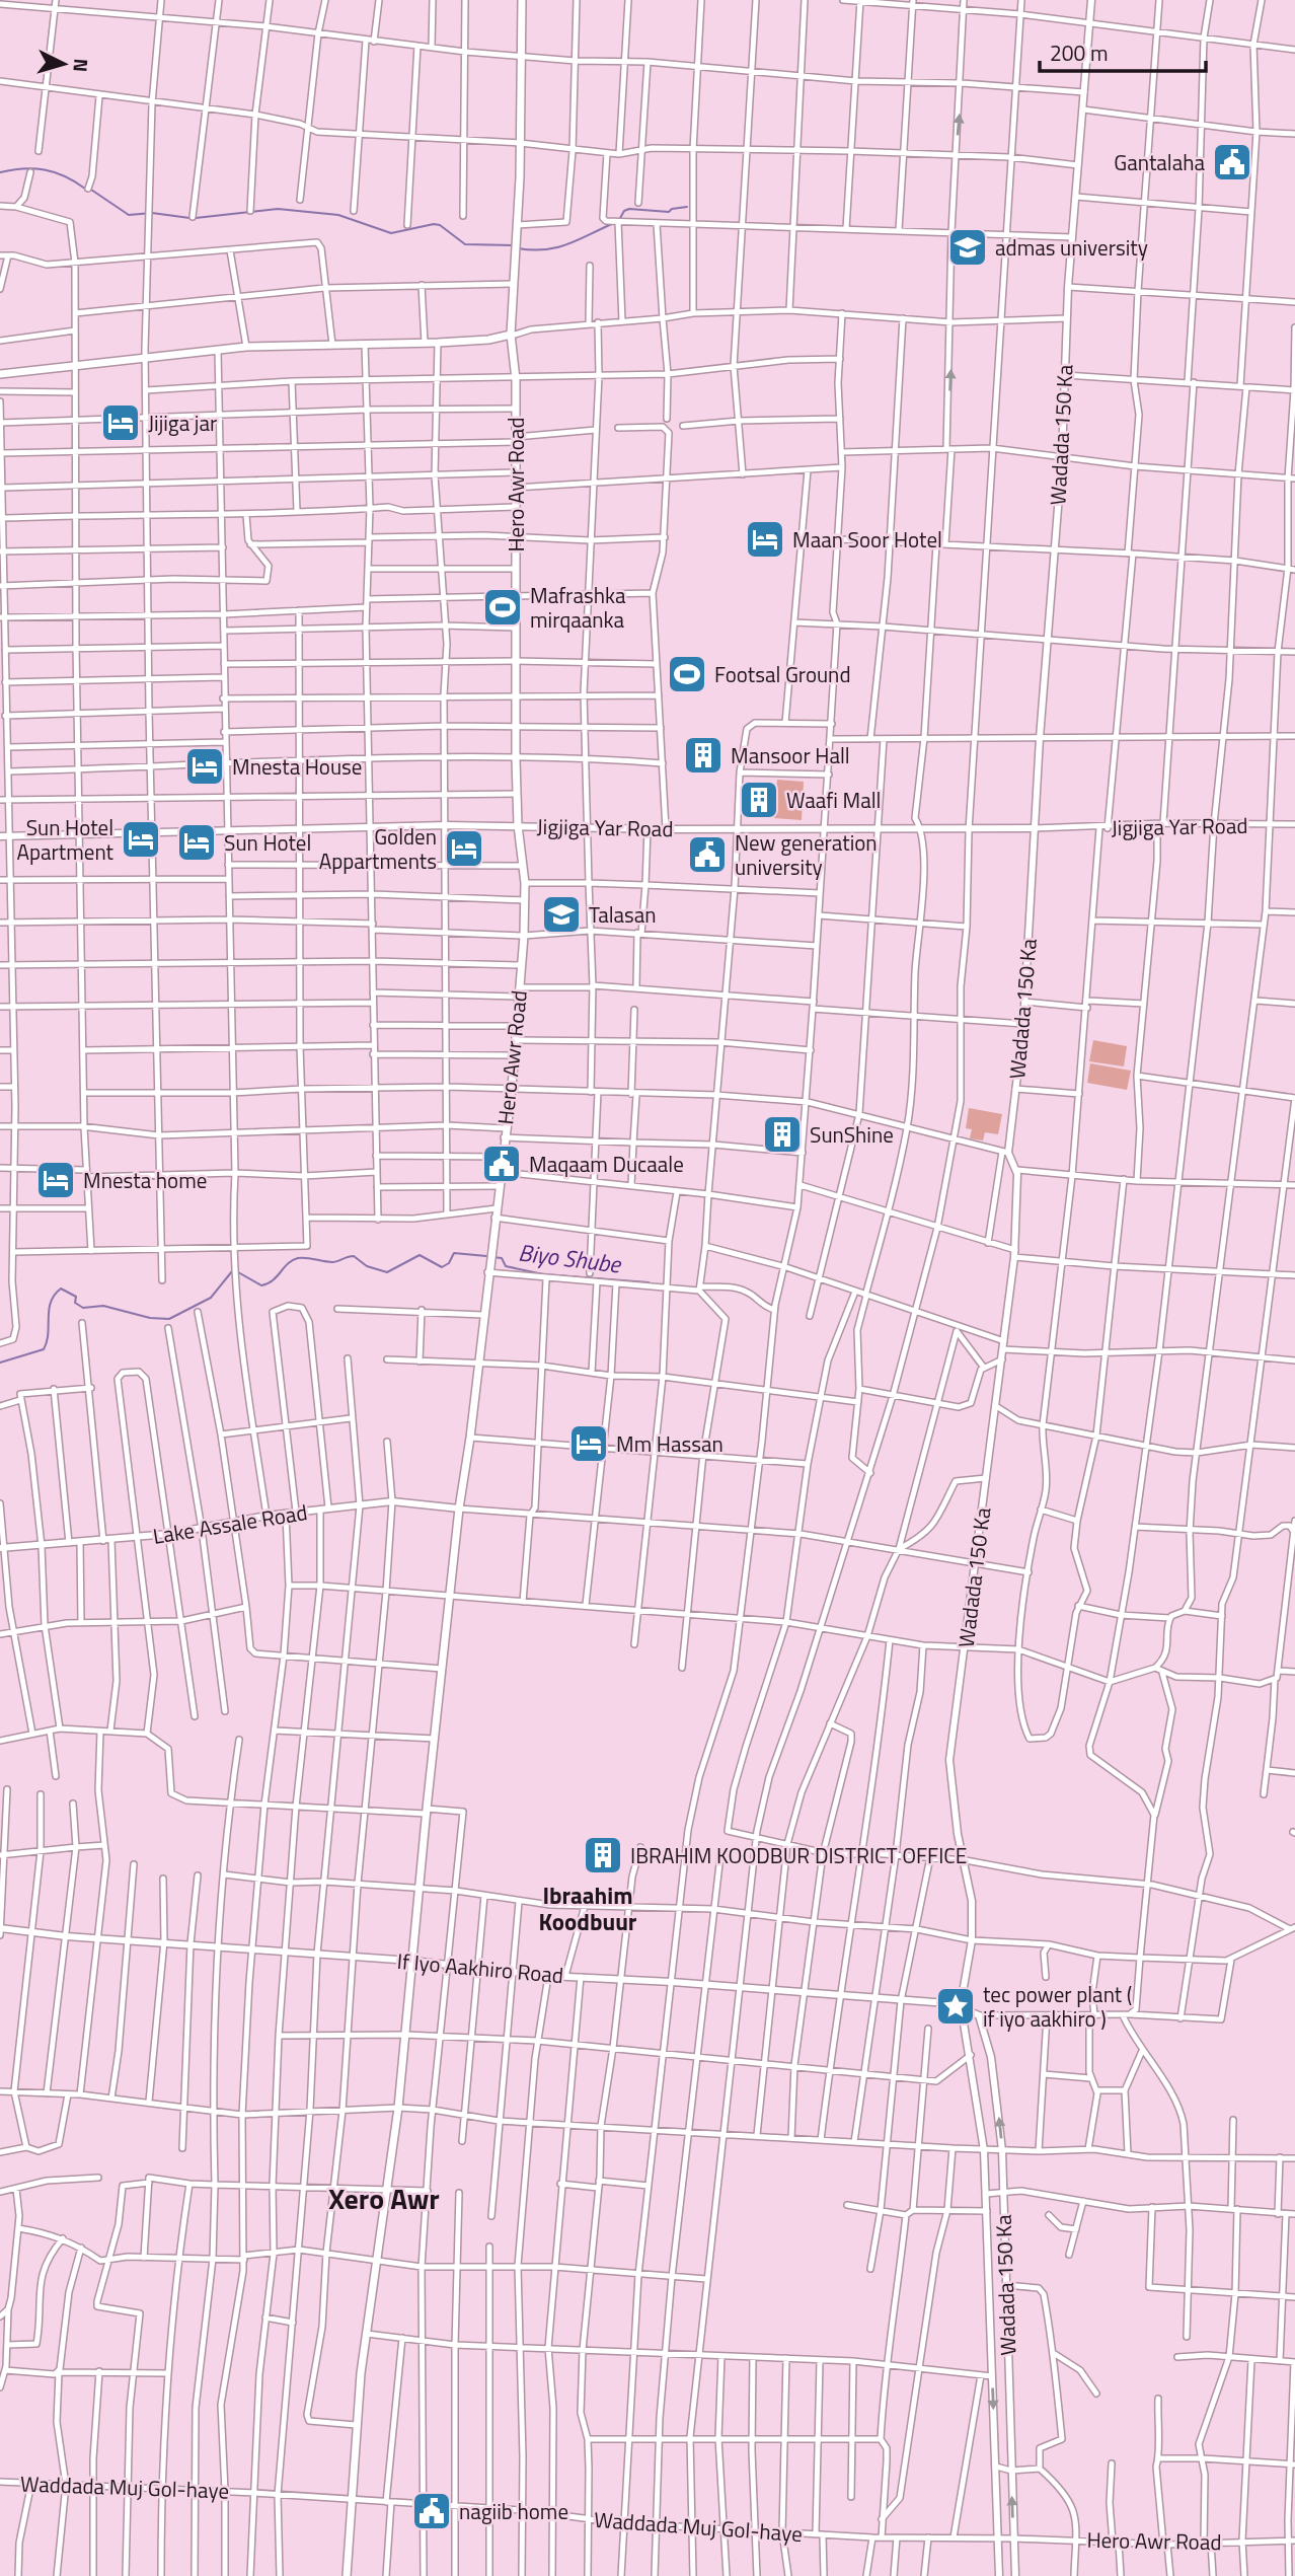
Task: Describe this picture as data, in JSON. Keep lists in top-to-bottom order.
{
  "streets": {
    "main road": ["Hero Awr Road"],
    "street": [
      "Wadada 150 Ka",
      "Jigjiga Yar Road",
      "Lake Assale Road",
      "If Iyo Aakhiro Road",
      "Waddada Muj Gol-haye"
    ]
  },
  "crossings": [
    ["Wadada 150 Ka", "Hero Awr Road"],
    ["Wadada 150 Ka", "Jigjiga Yar Road"],
    ["Wadada 150 Ka", "If Iyo Aakhiro Road"],
    ["Wadada 150 Ka", "Waddada Muj Gol-haye"],
    ["Hero Awr Road", "Jigjiga Yar Road"],
    ["Hero Awr Road", "Lake Assale Road"],
    ["Hero Awr Road", "If Iyo Aakhiro Road"],
    ["Hero Awr Road", "Waddada Muj Gol-haye"]
  ],
  "districts": ["Ibraahim Koodbuur", "Xero Awr"],
  "water": ["Biyo Shube"],
  "places": {
    "public building": [
      "Gantalaha",
      "New generation university",
      "Maqaam Ducaale",
      "nagiib home"
    ],
    "school or university": ["admas university", "Talasan"],
    "hotel": [
      "Jijiga jar",
      "Maan Soor Hotel",
      "Mnesta House",
      "Sun Hotel Apartment",
      "Sun Hotel",
      "Golden Appartments",
      "Mnesta home",
      "Mm Hassan"
    ],
    "sports": ["Mafrashka mirqaanka", "Footsal Ground"],
    "building": [
      "Mansoor Hall",
      "Waafi Mall",
      "SunShine",
      "IBRAHIM KOODBUR DISTRICT OFFICE"
    ],
    "place": ["tec power plant ( if iyo aakhiro )"]
  },
  "scale_bar": "200 m",
  "north": "right"
}
